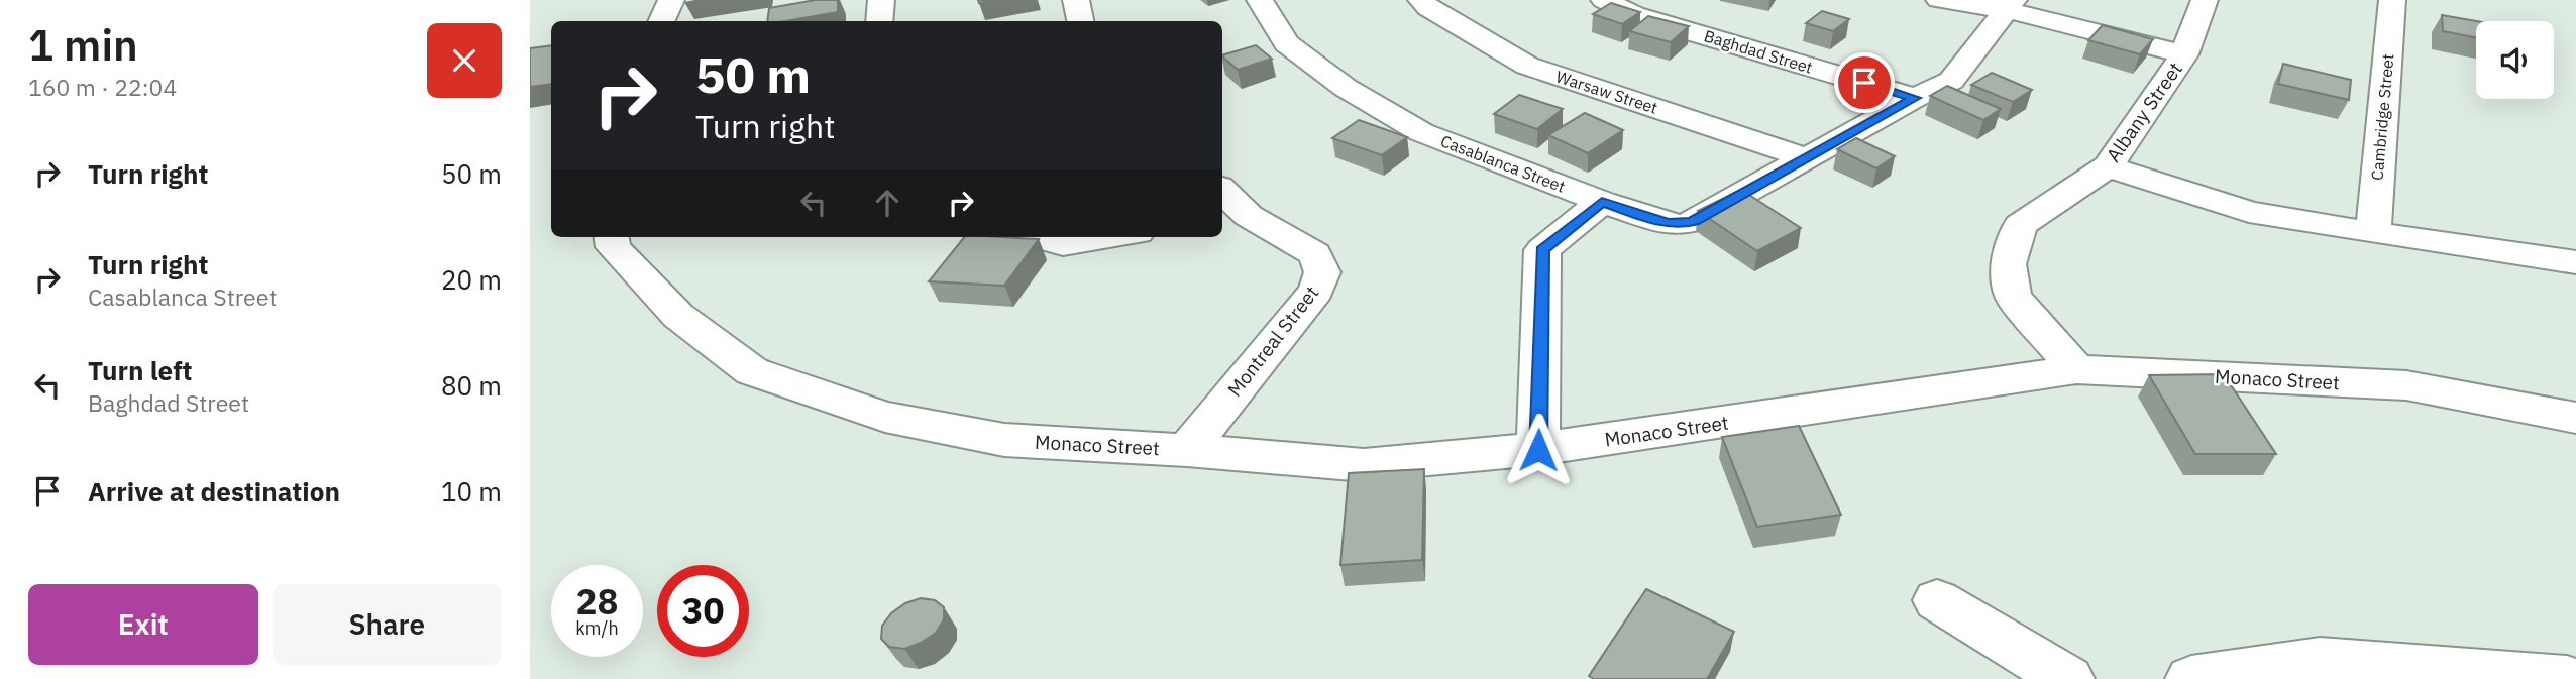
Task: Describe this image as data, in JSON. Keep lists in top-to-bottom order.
{
  "streets": {
    "street": [
      "Baghdad Street",
      "Warsaw Street",
      "Albany Street",
      "Cambridge Street",
      "Casablanca Street",
      "Montreal Street",
      "Monaco Street"
    ]
  },
  "crossings": [
    ["Baghdad Street", "Casablanca Street"],
    ["Warsaw Street", "Casablanca Street"],
    ["Albany Street", "Monaco Street"],
    ["Montreal Street", "Monaco Street"]
  ],
  "page": {
    "heading": ["1 min", "160 m · 22:04"],
    "turn": ["50 m", "Turn right"],
    "list": [
      {
        "name": "Turn right",
        "value": "50 m"
      },
      {
        "name": "Turn right",
        "note": "Casablanca Street",
        "value": "20 m"
      },
      {
        "name": "Turn left",
        "note": "Baghdad Street",
        "value": "80 m"
      },
      {
        "name": "Arrive at destination",
        "value": "10 m"
      }
    ],
    "speed": "28 km/h",
    "limit": "30",
    "buttons": ["Exit", "Share"]
  }
}
